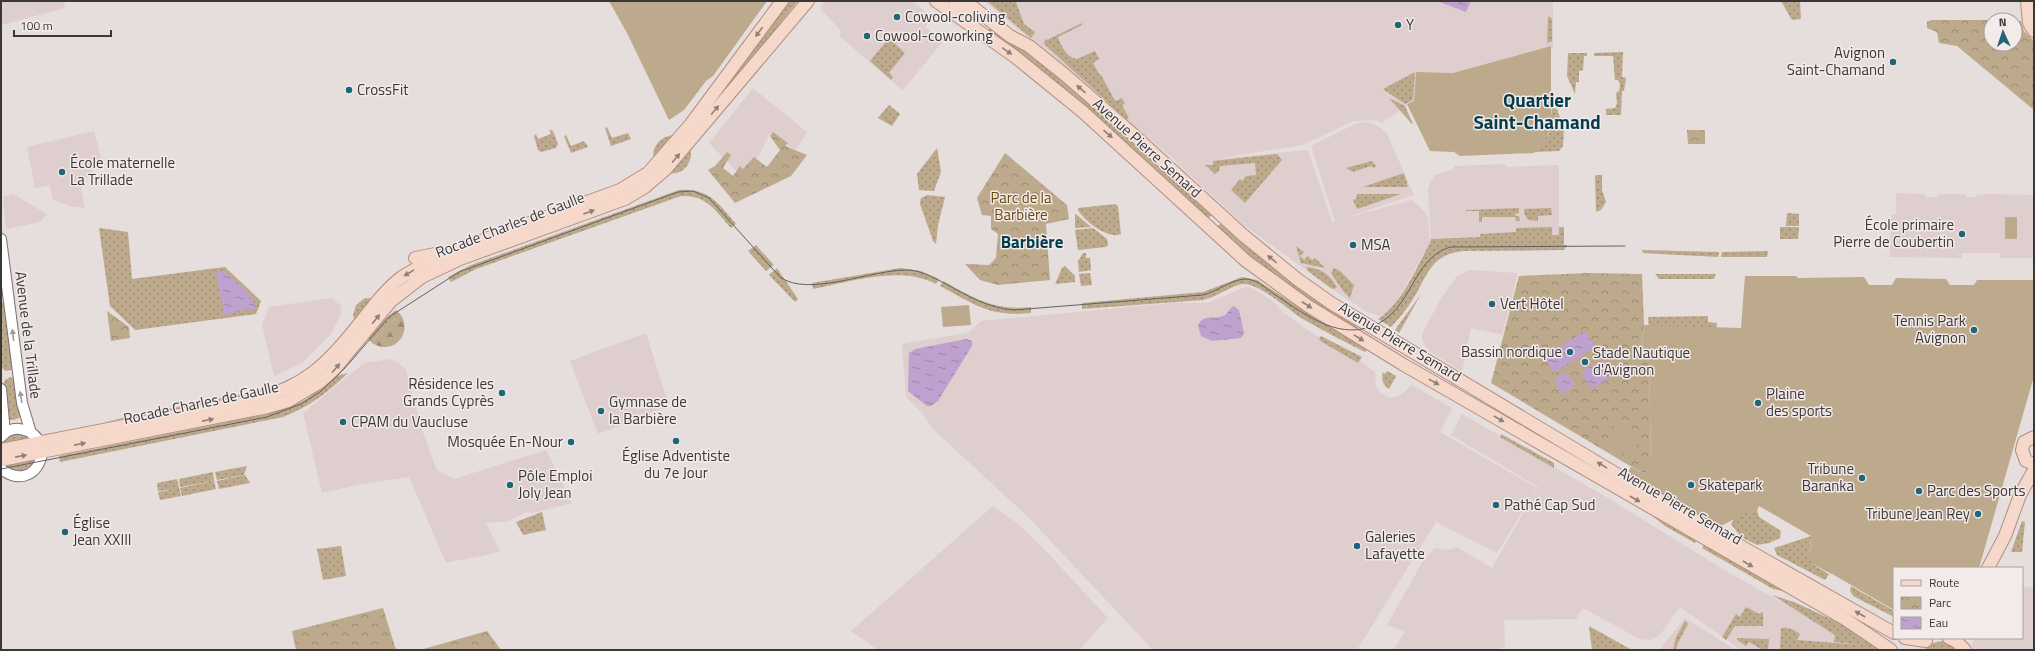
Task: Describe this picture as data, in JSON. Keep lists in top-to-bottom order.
{
  "streets": {
    "main road": ["Avenue Pierre Semard", "Rocade Charles de Gaulle"],
    "street": ["Avenue de la Trillade"]
  },
  "one_way": ["Avenue de la Trillade"],
  "districts": ["Quartier Saint-Chamand", "Barbière"],
  "parks": ["Parc de la Barbière"],
  "places": [
    "Cowool-coliving",
    "Y",
    "Cowool-coworking",
    "Avignon Saint-Chamand",
    "CrossFit",
    "École maternelle La Trillade",
    "École primaire Pierre de Coubertin",
    "MSA",
    "Vert Hôtel",
    "Tennis Park Avignon",
    "Bassin nordique",
    "Stade Nautique d'Avignon",
    "Résidence les Grands Cyprès",
    "Plaine des sports",
    "Gymnase de la Barbière",
    "CPAM du Vaucluse",
    "Église Adventiste du 7e Jour",
    "Mosquée En-Nour",
    "Tribune Baranka",
    "Pôle Emploi Joly Jean",
    "Skatepark",
    "Parc des Sports",
    "Pathé Cap Sud",
    "Tribune Jean Rey",
    "Église Jean XXIII",
    "Galeries Lafayette"
  ],
  "legend": ["Route", "Parc", "Eau"],
  "scale_bar": "100 m",
  "north": "top"
}
